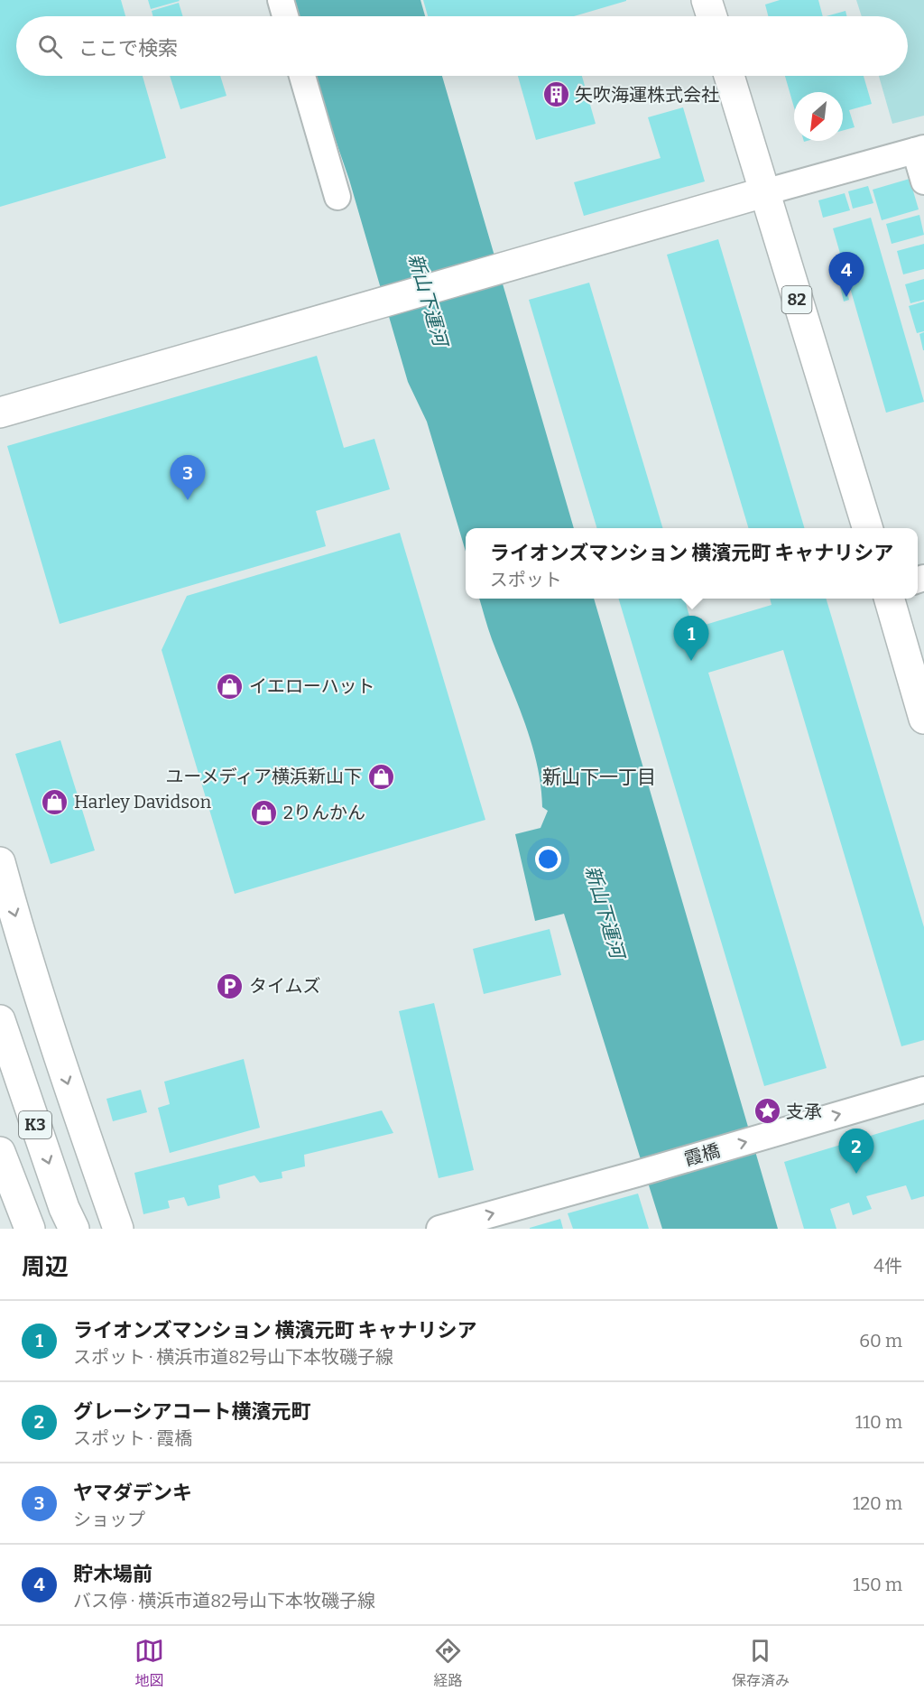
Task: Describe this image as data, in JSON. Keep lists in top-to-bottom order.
{
  "streets": {
    "main road": ["82", "K3"],
    "street": ["霞橋"]
  },
  "one_way": ["霞橋"],
  "districts": ["新山下一丁目"],
  "water": ["新山下運河"],
  "places": {
    "building": ["矢吹海運株式会社"],
    "shop": [
      "イエローハット",
      "ユーメディア横浜新山下",
      "Harley Davidson",
      "2りんかん"
    ],
    "parking": ["タイムズ"],
    "place": ["支承"]
  },
  "north": "bottom left",
  "page": {
    "search": "ここで検索",
    "pins": [
      "4",
      "3",
      "1",
      "2"
    ],
    "popup": ["ライオンズマンション 横濱元町 キャナリシア", "スポット"],
    "heading": ["周辺", "4件"],
    "list": [
      {
        "mark": "1",
        "name": "ライオンズマンション 横濱元町 キャナリシア",
        "note": "スポット · 横浜市道82号山下本牧磯子線",
        "value": "60 m"
      },
      {
        "mark": "2",
        "name": "グレーシアコート横濱元町",
        "note": "スポット · 霞橋",
        "value": "110 m"
      },
      {
        "mark": "3",
        "name": "ヤマダデンキ",
        "note": "ショップ",
        "value": "120 m"
      },
      {
        "mark": "4",
        "name": "貯木場前",
        "note": "バス停 · 横浜市道82号山下本牧磯子線",
        "value": "150 m"
      }
    ],
    "nav": ["地図", "経路", "保存済み"]
  }
}
